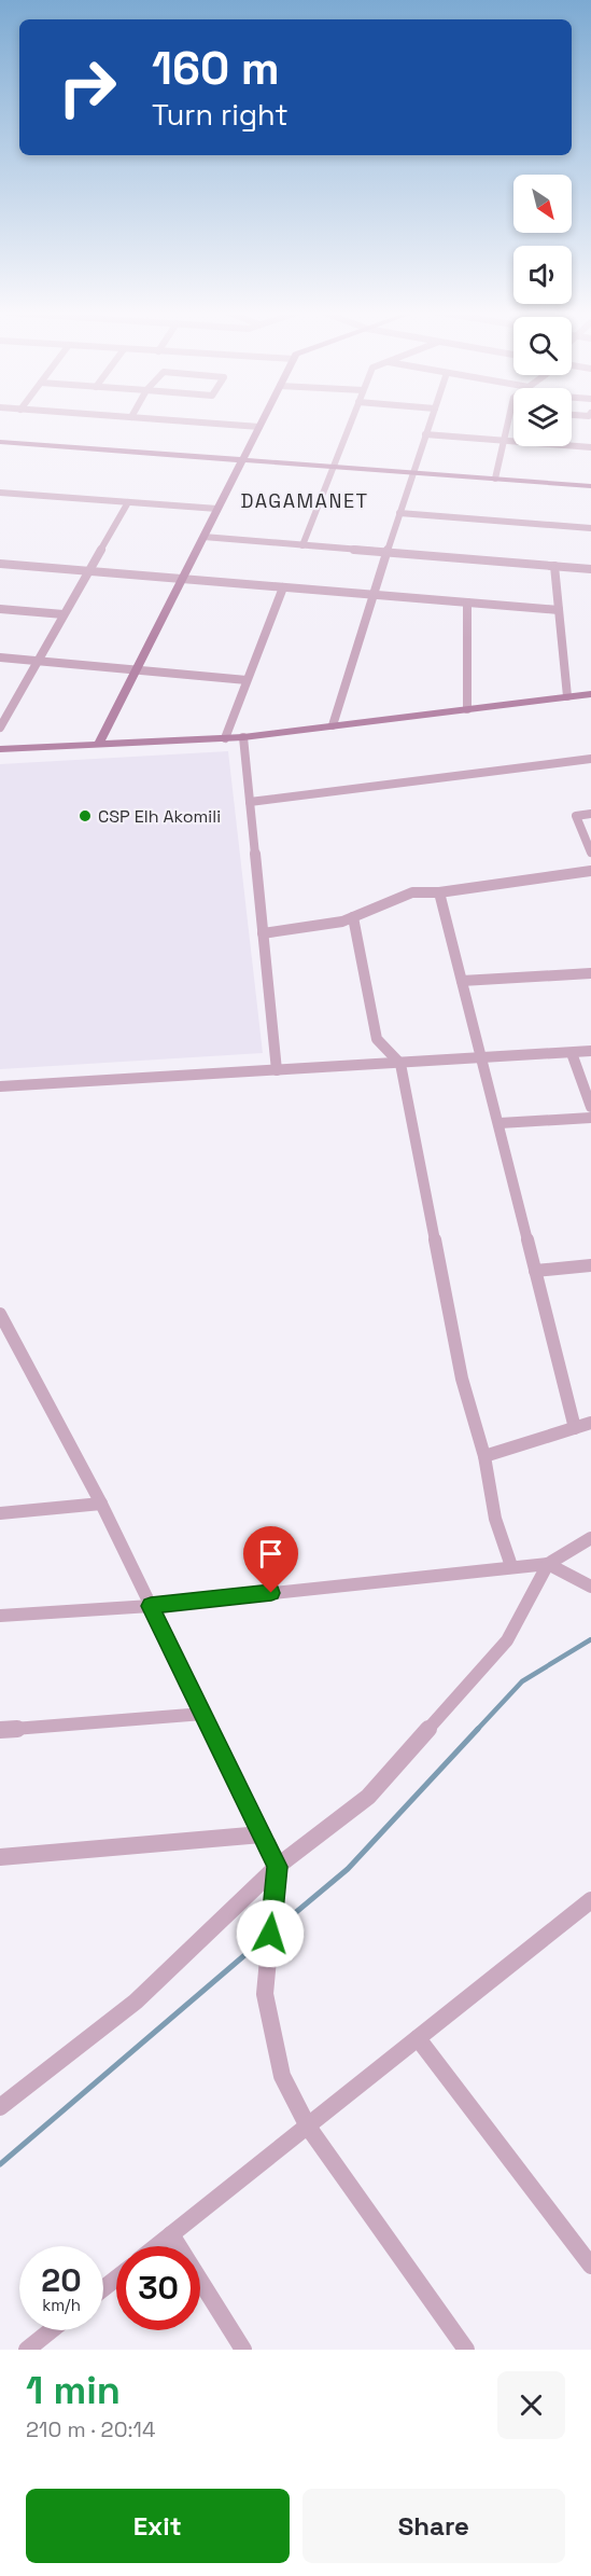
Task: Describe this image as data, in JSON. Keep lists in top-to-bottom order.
{
  "districts": ["DAGAMANET"],
  "places": ["CSP Elh Akomili"],
  "north": "bottom right",
  "page": {
    "turn": ["160 m", "Turn right"],
    "speed": "20 km/h",
    "limit": "30",
    "heading": ["1 min", "210 m · 20:14"],
    "buttons": ["Exit", "Share"]
  }
}
